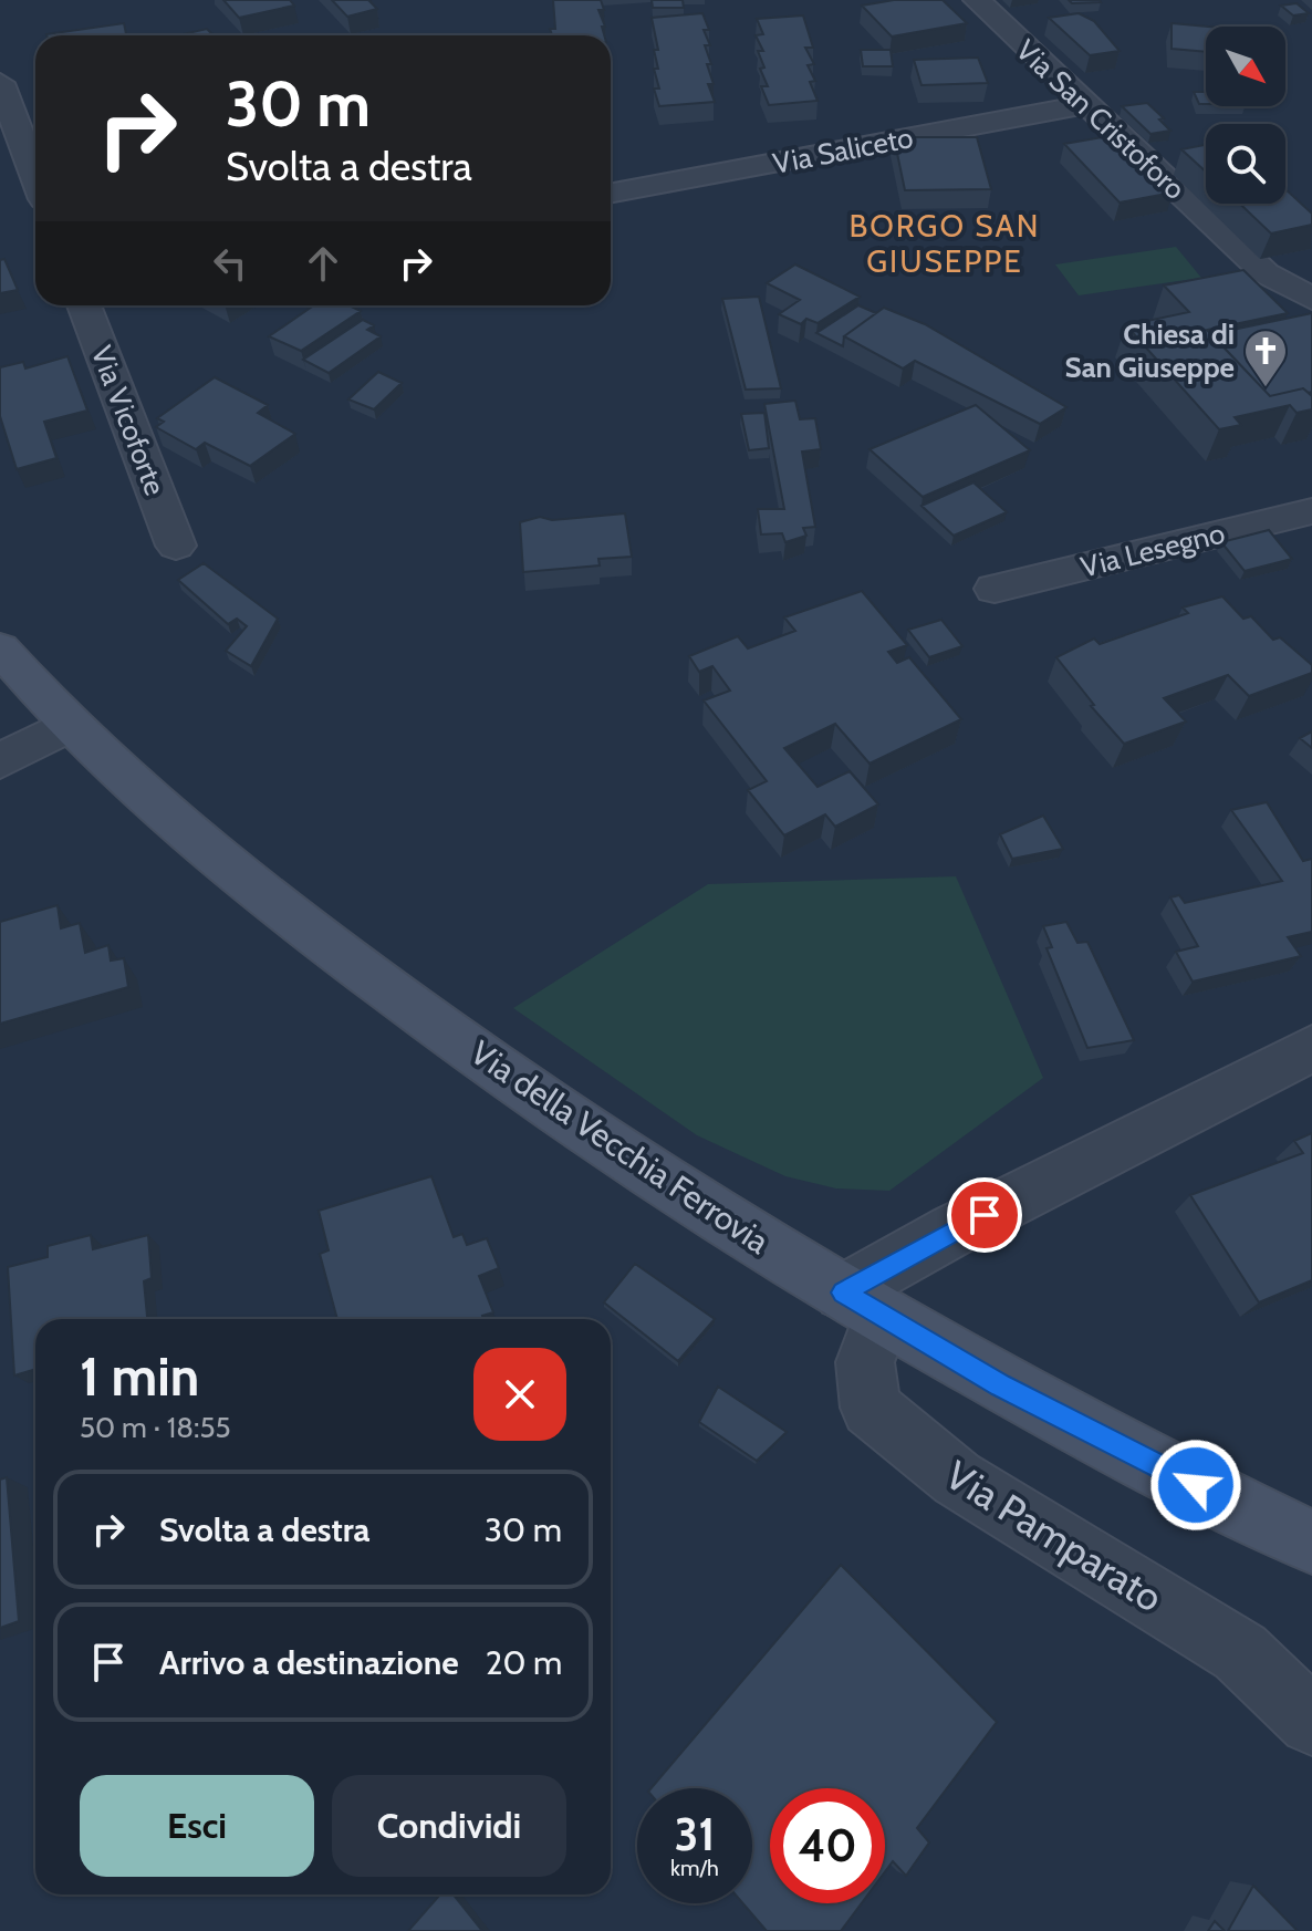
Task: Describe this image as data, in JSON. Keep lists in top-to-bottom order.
{
  "streets": {
    "street": [
      "Via San Cristoforo",
      "Via Saliceto",
      "Via Vicoforte",
      "Via Lesegno",
      "Via della Vecchia Ferrovia",
      "Via Pamparato"
    ]
  },
  "crossings": [
    ["Via San Cristoforo", "Via Saliceto"],
    ["Via della Vecchia Ferrovia", "Via Pamparato"]
  ],
  "districts": ["BORGO SAN GIUSEPPE"],
  "places": {
    "church": ["Chiesa di San Giuseppe"]
  },
  "north": "bottom right",
  "page": {
    "turn": ["30 m", "Svolta a destra"],
    "heading": ["1 min", "50 m · 18:55"],
    "list": [
      {
        "name": "Svolta a destra",
        "value": "30 m"
      },
      {
        "name": "Arrivo a destinazione",
        "value": "20 m"
      }
    ],
    "buttons": ["Esci", "Condividi"],
    "speed": "31 km/h",
    "limit": "40"
  }
}
